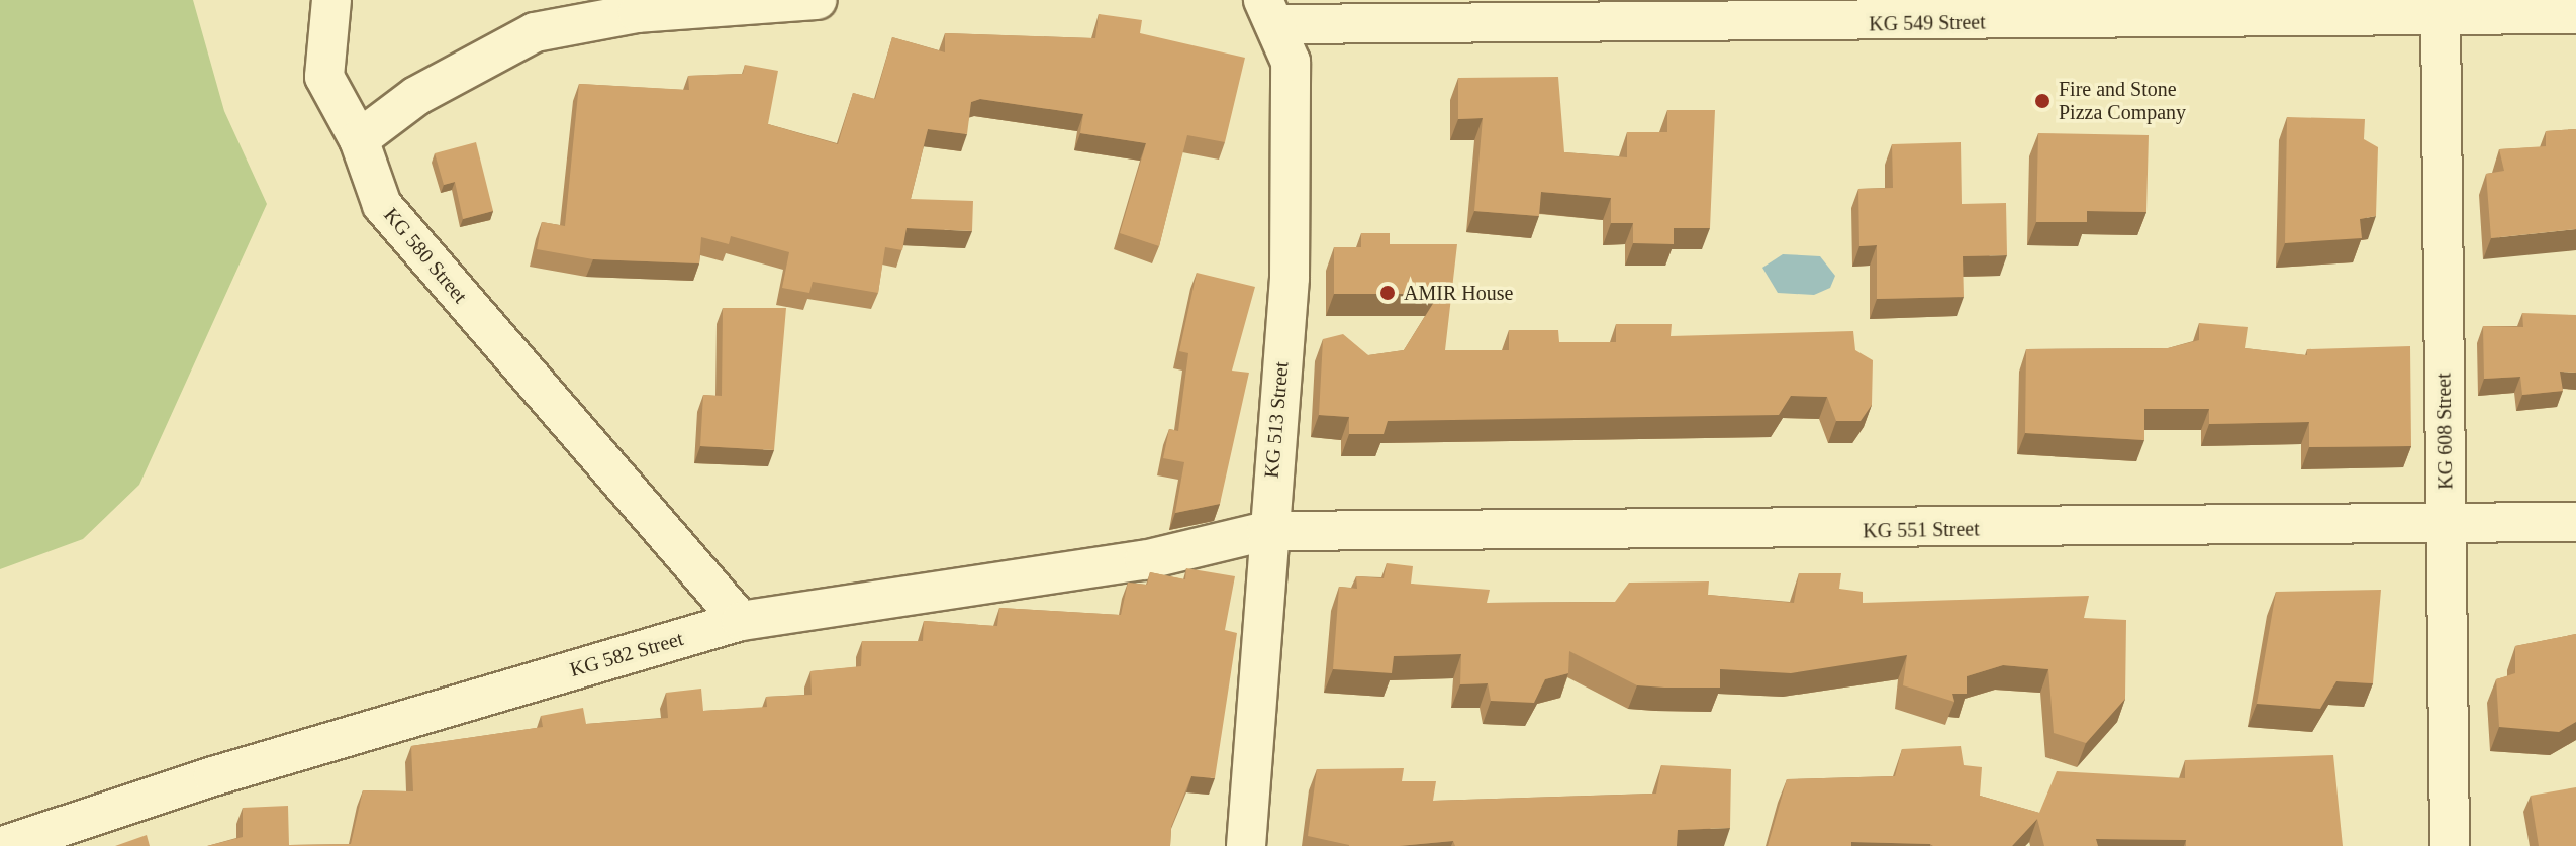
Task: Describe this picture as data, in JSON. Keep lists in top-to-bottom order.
{
  "streets": {
    "street": [
      "KG 549 Street",
      "KG 580 Street",
      "KG 513 Street",
      "KG 608 Street",
      "KG 551 Street",
      "KG 582 Street"
    ]
  },
  "crossings": [
    ["KG 549 Street", "KG 513 Street"],
    ["KG 549 Street", "KG 608 Street"],
    ["KG 580 Street", "KG 582 Street"],
    ["KG 513 Street", "KG 551 Street"],
    ["KG 513 Street", "KG 582 Street"],
    ["KG 608 Street", "KG 551 Street"],
    ["KG 551 Street", "KG 582 Street"]
  ],
  "places": ["Fire and Stone Pizza Company", "AMIR House"]
}
